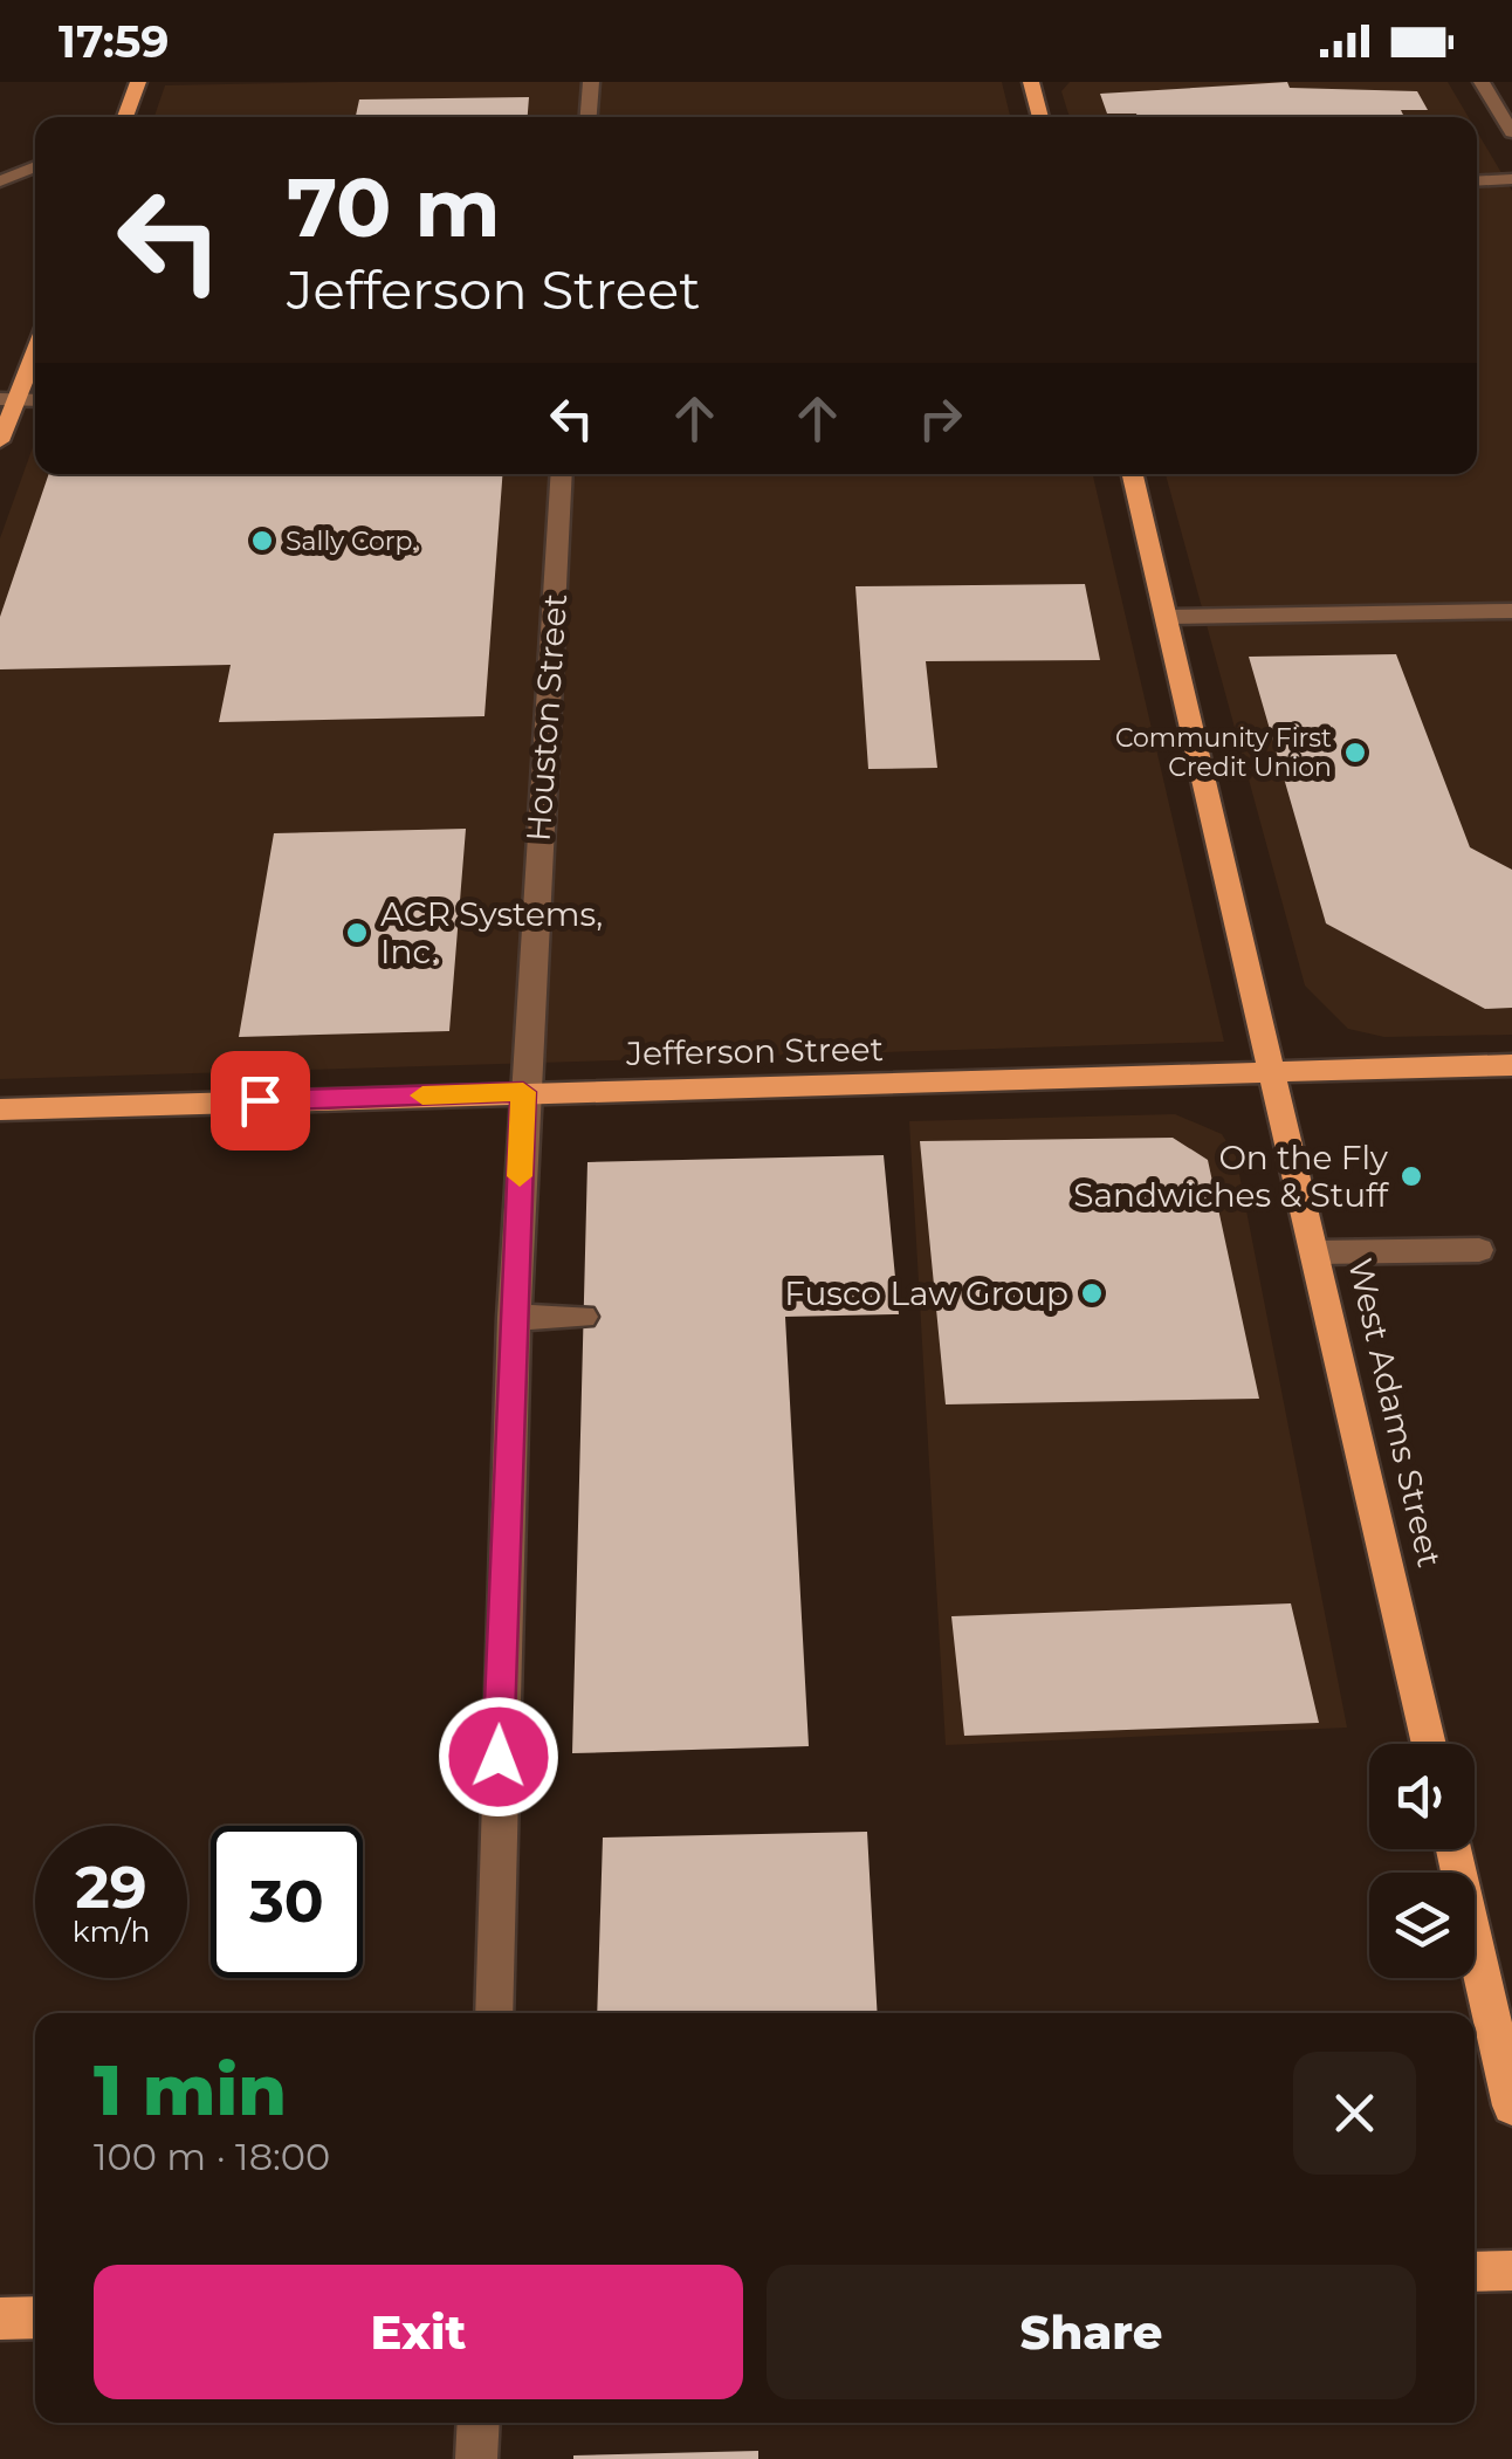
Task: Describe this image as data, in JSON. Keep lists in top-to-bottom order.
{
  "streets": {
    "main road": ["Jefferson Street", "West Adams Street"],
    "street": ["Houston Street"]
  },
  "crossings": [
    ["Houston Street", "Jefferson Street"],
    ["Jefferson Street", "West Adams Street"]
  ],
  "places": [
    "Sally Corp.",
    "Community First Credit Union",
    "ACR Systems, Inc.",
    "On the Fly Sandwiches & Stuff",
    "Fusco Law Group"
  ],
  "page": {
    "status": "17:59",
    "turn": ["70 m", "Jefferson Street"],
    "speed": "29 km/h",
    "limit": "30",
    "heading": ["1 min", "100 m · 18:00"],
    "buttons": ["Exit", "Share"]
  }
}
